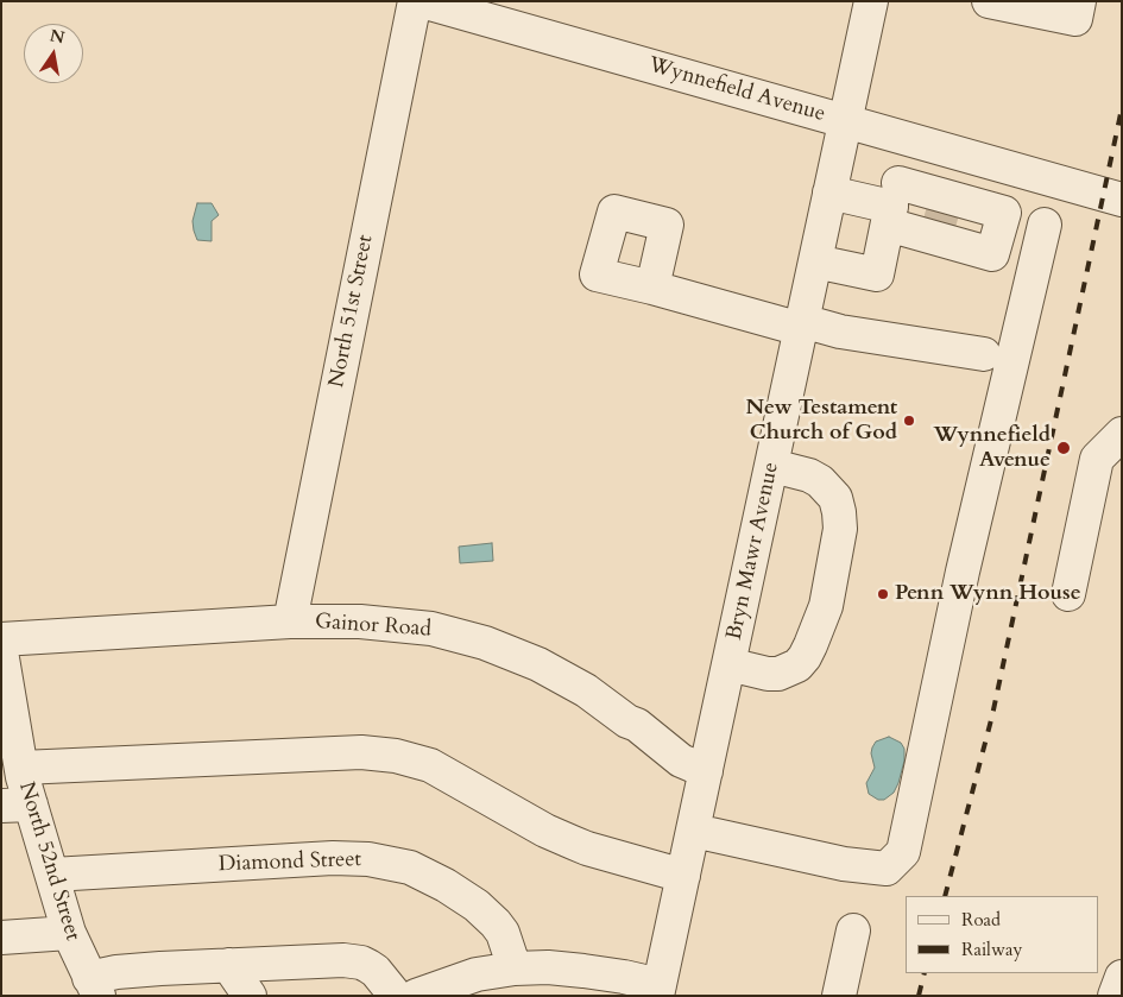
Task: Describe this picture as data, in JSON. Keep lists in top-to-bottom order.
{
  "streets": {
    "street": [
      "Wynnefield Avenue",
      "North 51st Street",
      "Bryn Mawr Avenue",
      "Gainor Road",
      "North 52nd Street",
      "Diamond Street"
    ]
  },
  "crossings": [
    ["Wynnefield Avenue", "Bryn Mawr Avenue"],
    ["North 51st Street", "Gainor Road"],
    ["Bryn Mawr Avenue", "Gainor Road"],
    ["North 52nd Street", "Diamond Street"]
  ],
  "places": ["New Testament Church of God", "Wynnefield Avenue", "Penn Wynn House"],
  "legend": ["Road", "Railway"],
  "north": "top"
}
